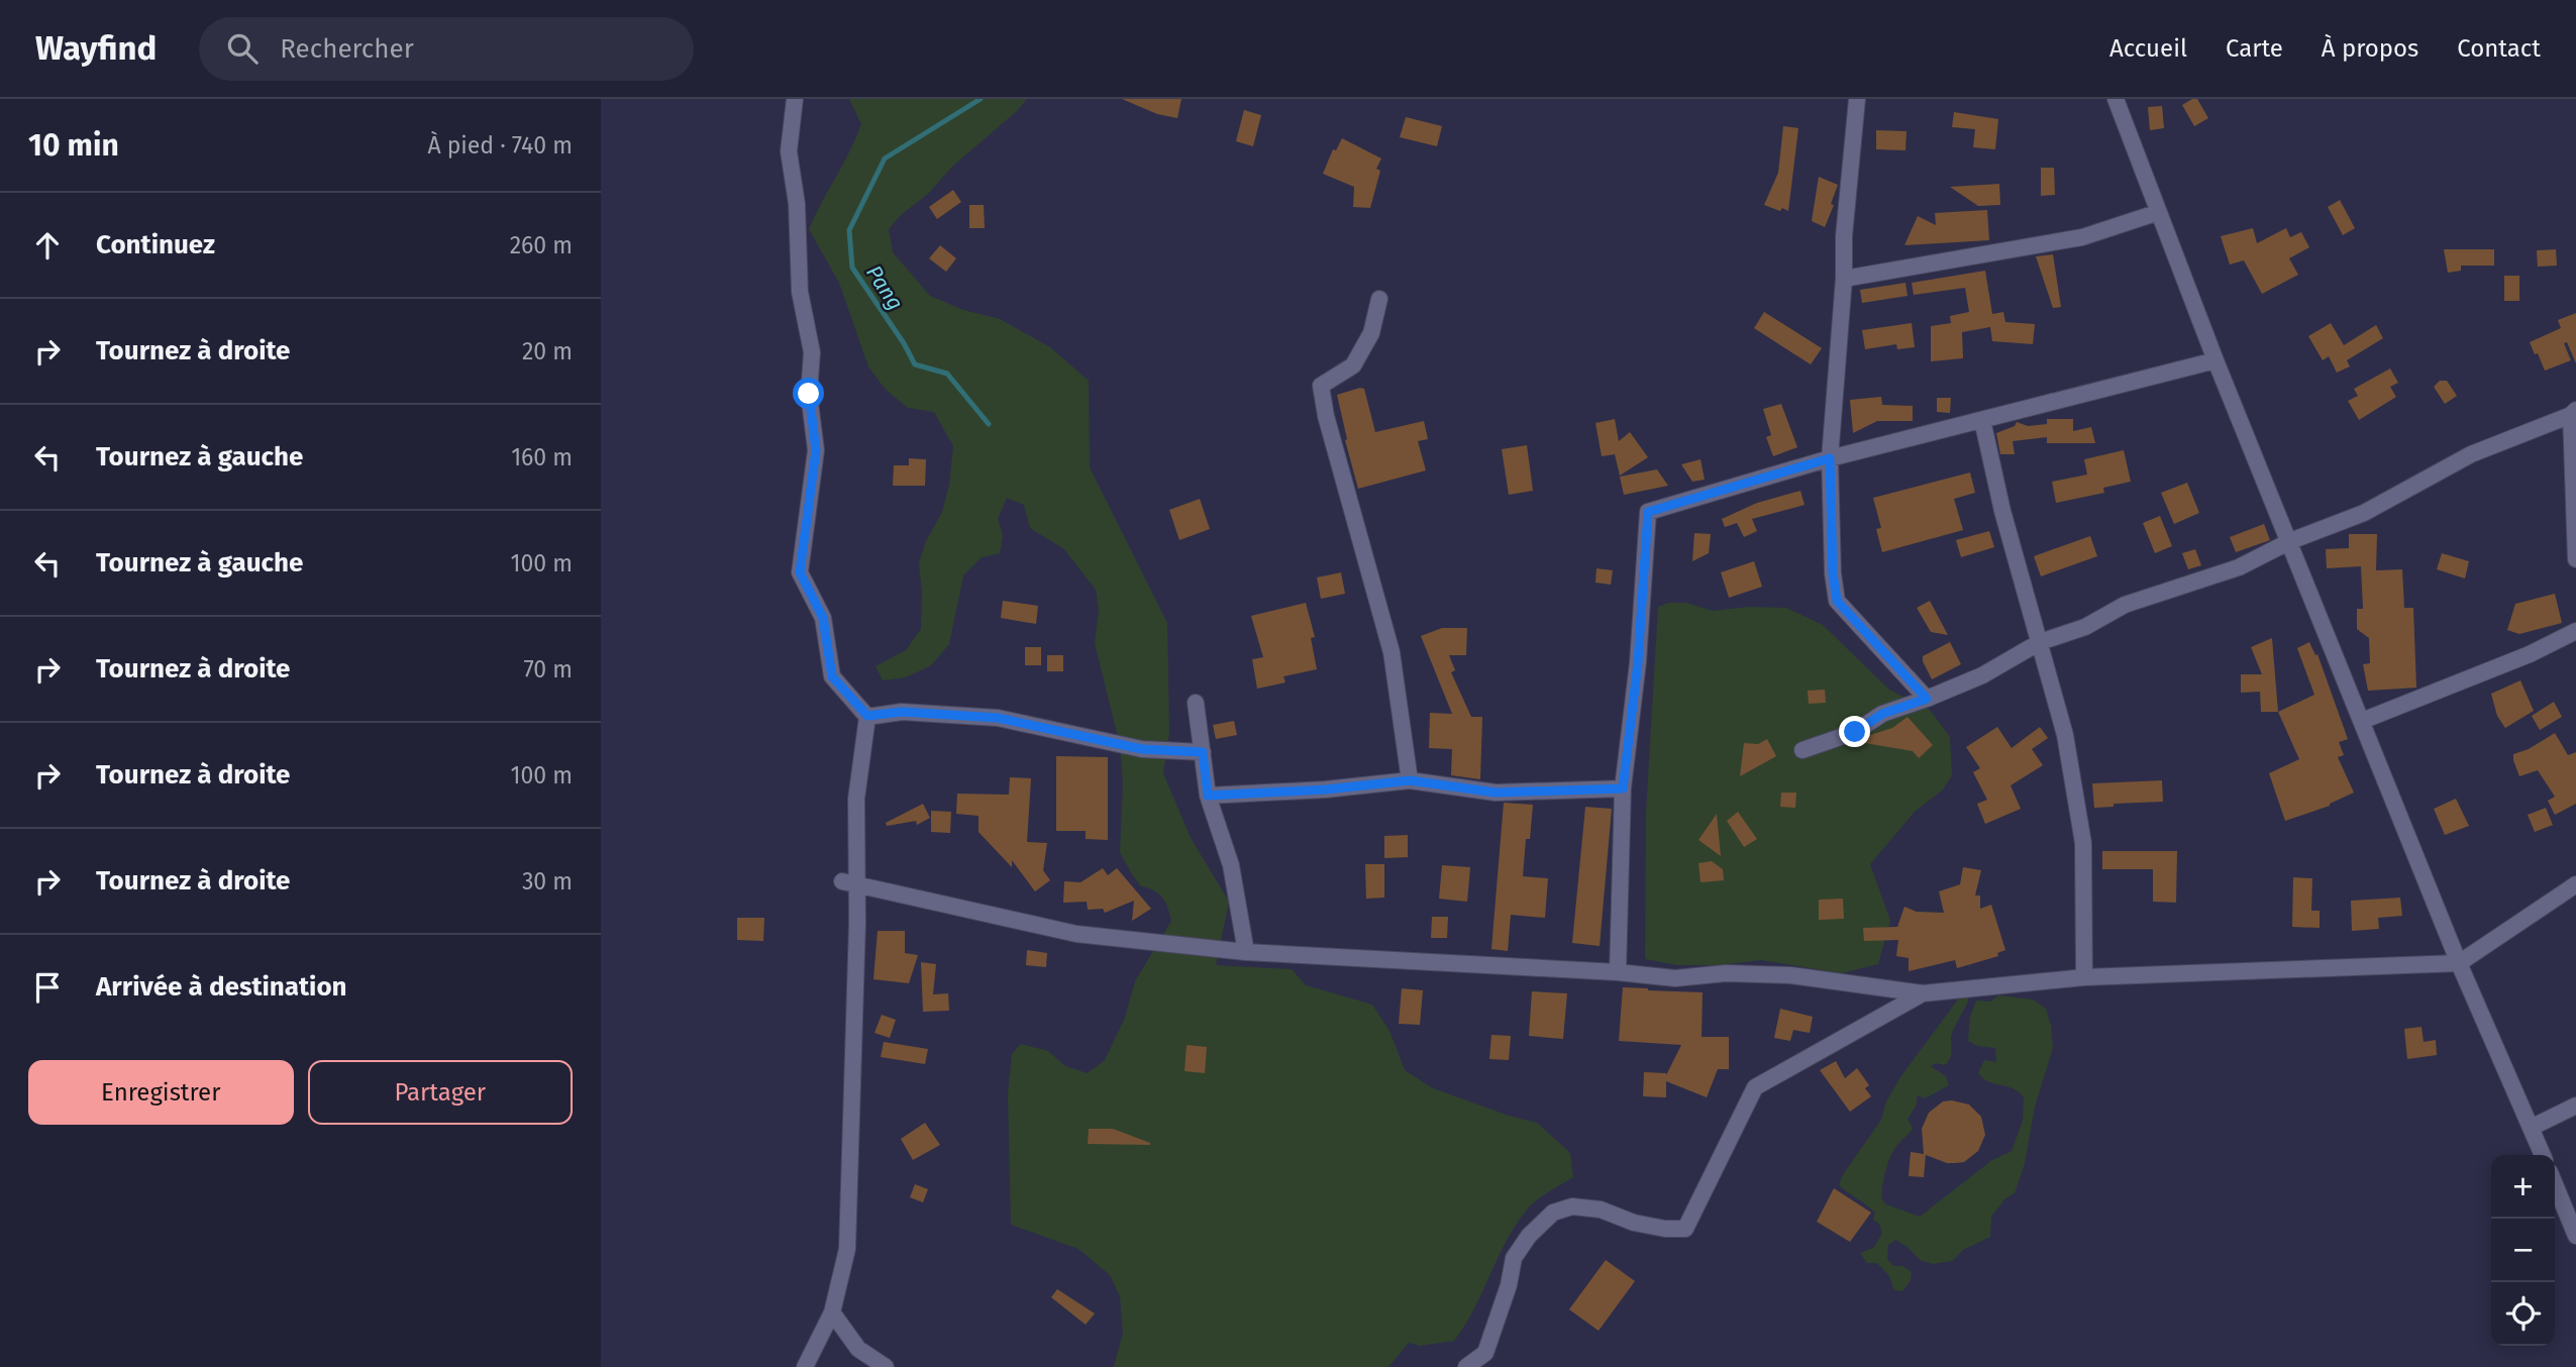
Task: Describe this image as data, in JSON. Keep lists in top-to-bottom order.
{
  "water": ["Pang"],
  "page": {
    "header": "Wayfind",
    "search": "Rechercher",
    "nav": [
      "Accueil",
      "Carte",
      "À propos",
      "Contact"
    ],
    "heading": ["10 min", "À pied · 740 m"],
    "list": [
      ["Continuez", "260 m"],
      ["Tournez à droite", "20 m"],
      ["Tournez à gauche", "160 m"],
      ["Tournez à gauche", "100 m"],
      ["Tournez à droite", "70 m"],
      ["Tournez à droite", "100 m"],
      ["Tournez à droite", "30 m"],
      "Arrivée à destination"
    ],
    "buttons": ["Enregistrer", "Partager"],
    "map_buttons": ["+", "−"]
  }
}
